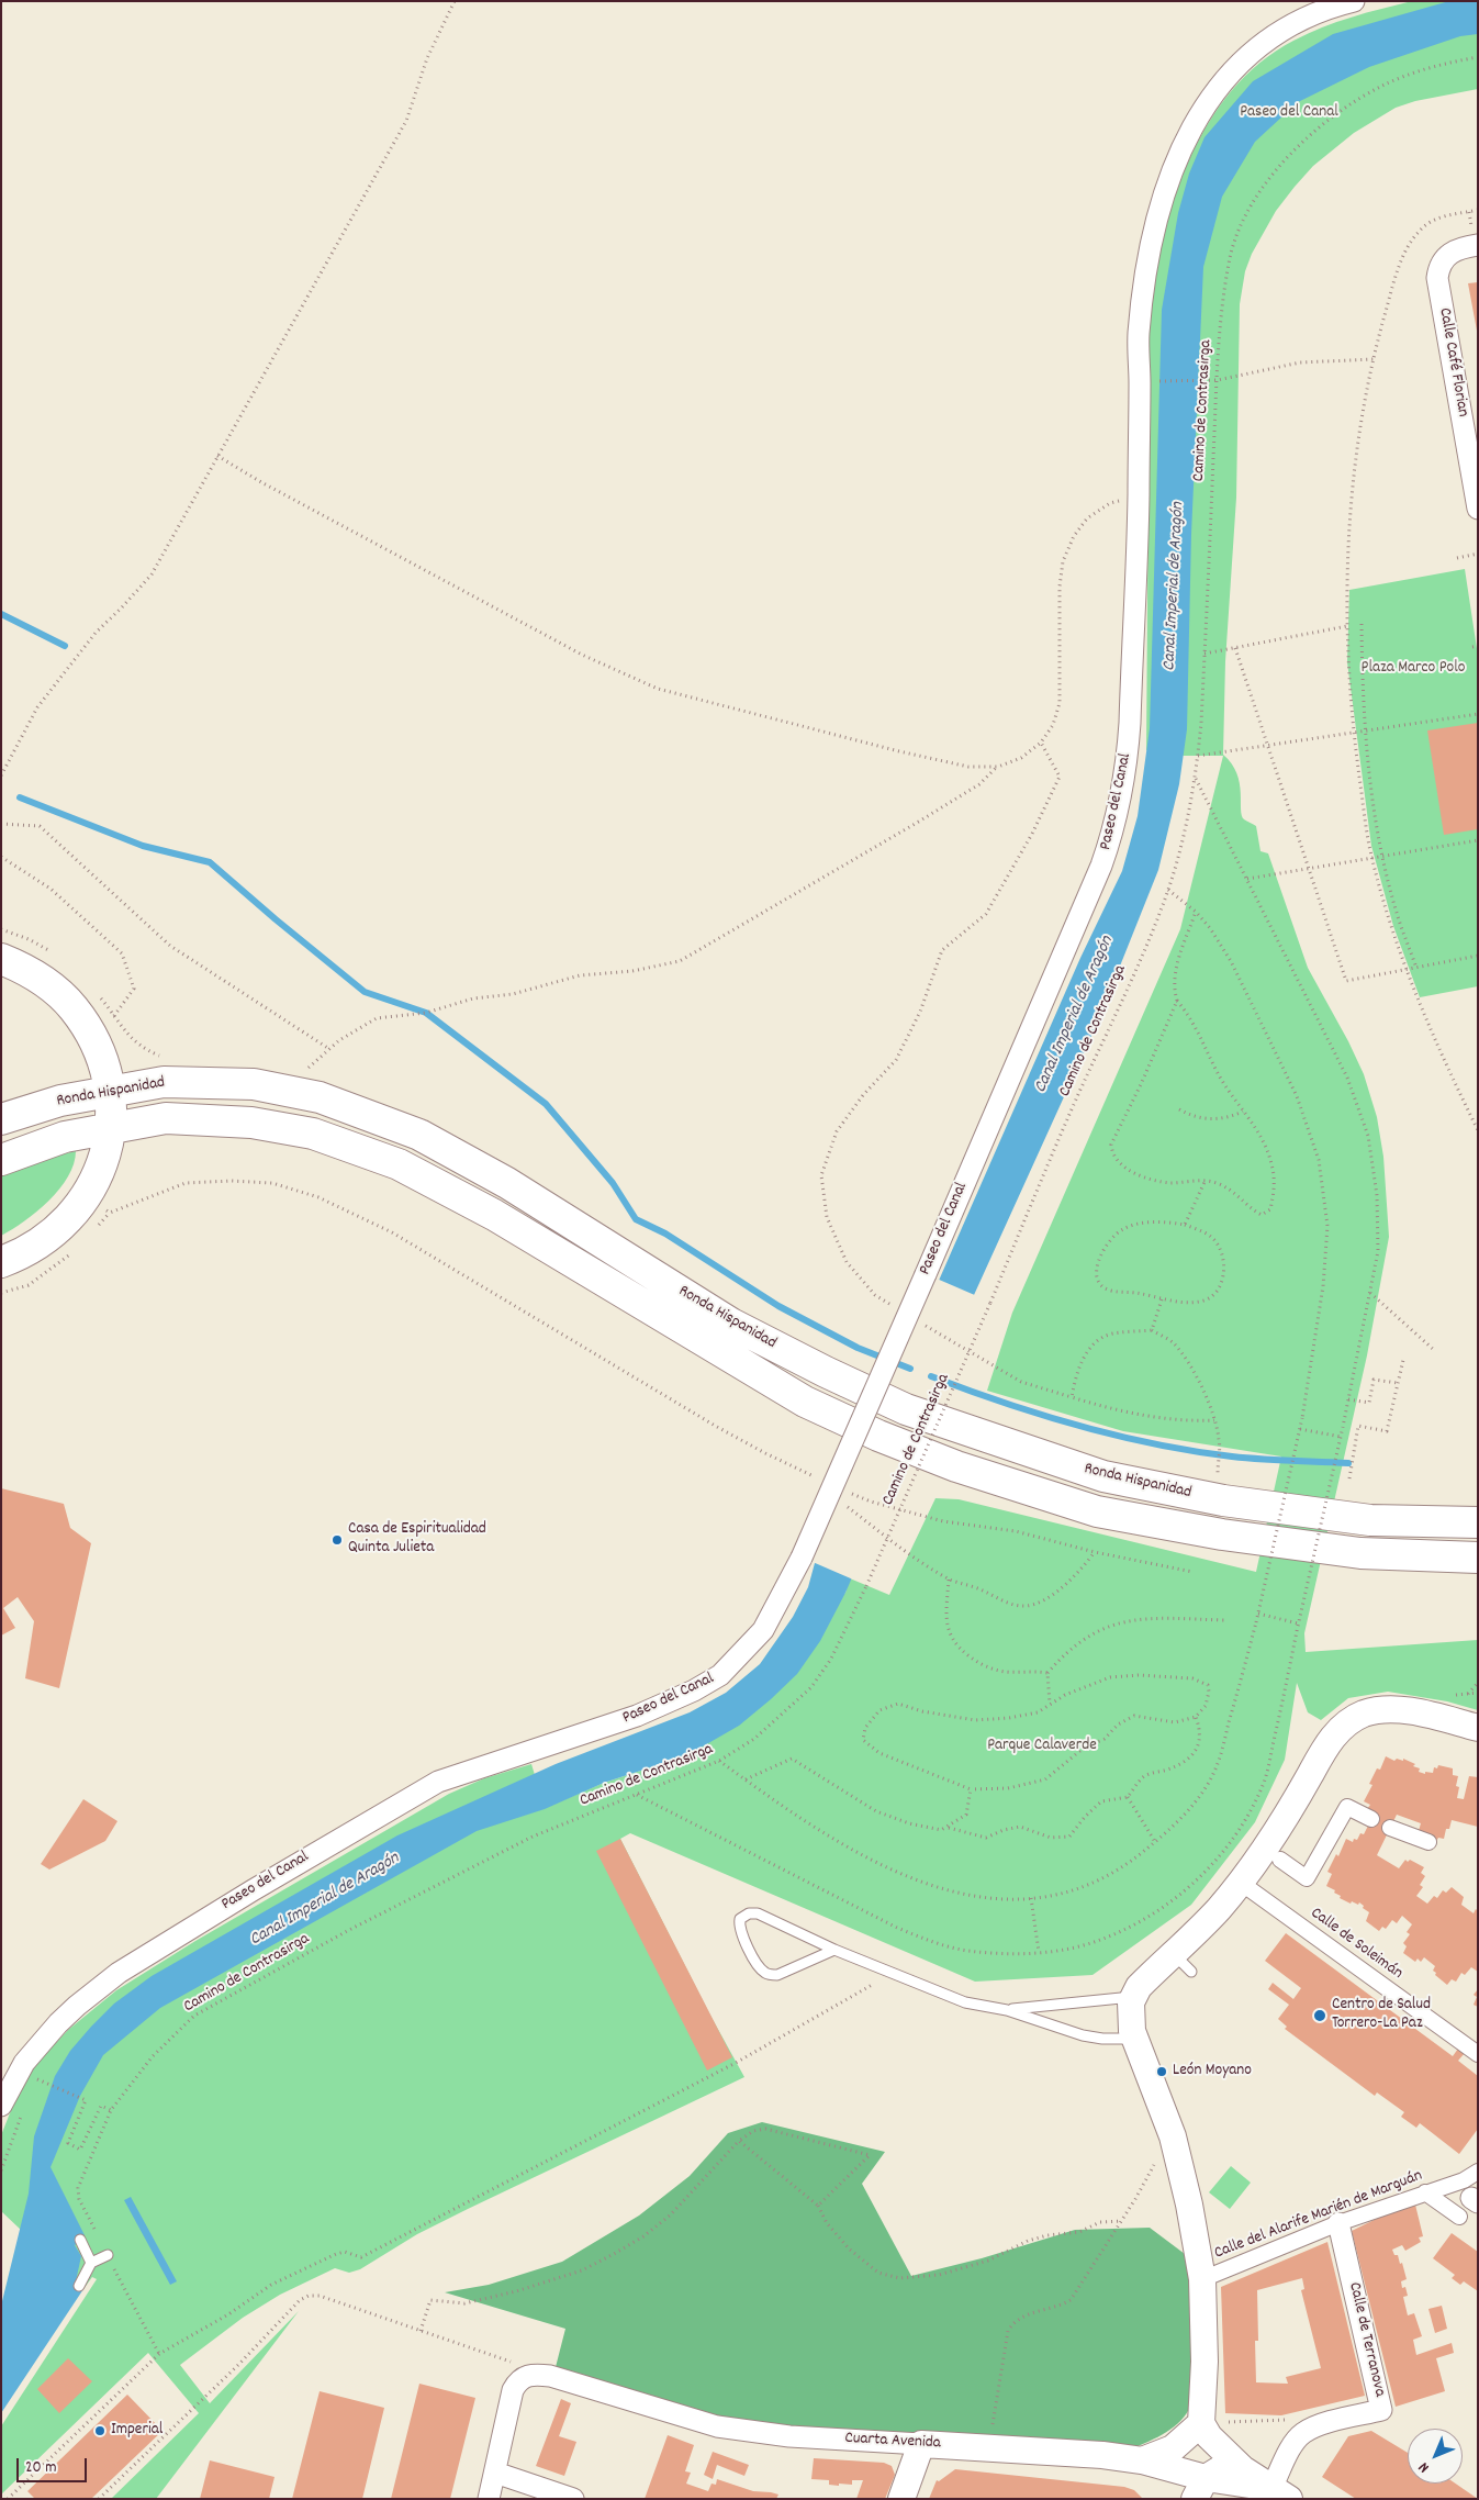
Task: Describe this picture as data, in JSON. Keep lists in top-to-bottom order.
{
  "streets": {
    "highway": ["Ronda Hispanidad"],
    "street": [
      "Calle Café Florian",
      "Paseo del Canal",
      "Calle de Soleimán",
      "Calle del Alarife Marién de Marguán",
      "Calle de Terranova",
      "Cuarta Avenida"
    ],
    "path": ["Camino de Contrasirga"]
  },
  "crossings": [
    ["Calle del Alarife Marién de Marguán", "Calle de Terranova"],
    ["Calle de Terranova", "Cuarta Avenida"]
  ],
  "water": ["Canal Imperial de Aragón"],
  "parks": ["Paseo del Canal", "Plaza Marco Polo", "Parque Calaverde"],
  "places": [
    "Casa de Espiritualidad Quinta Julieta",
    "Centro de Salud Torrero-La Paz",
    "León Moyano",
    "Imperial"
  ],
  "scale_bar": "20 m",
  "north": "bottom left"
}
